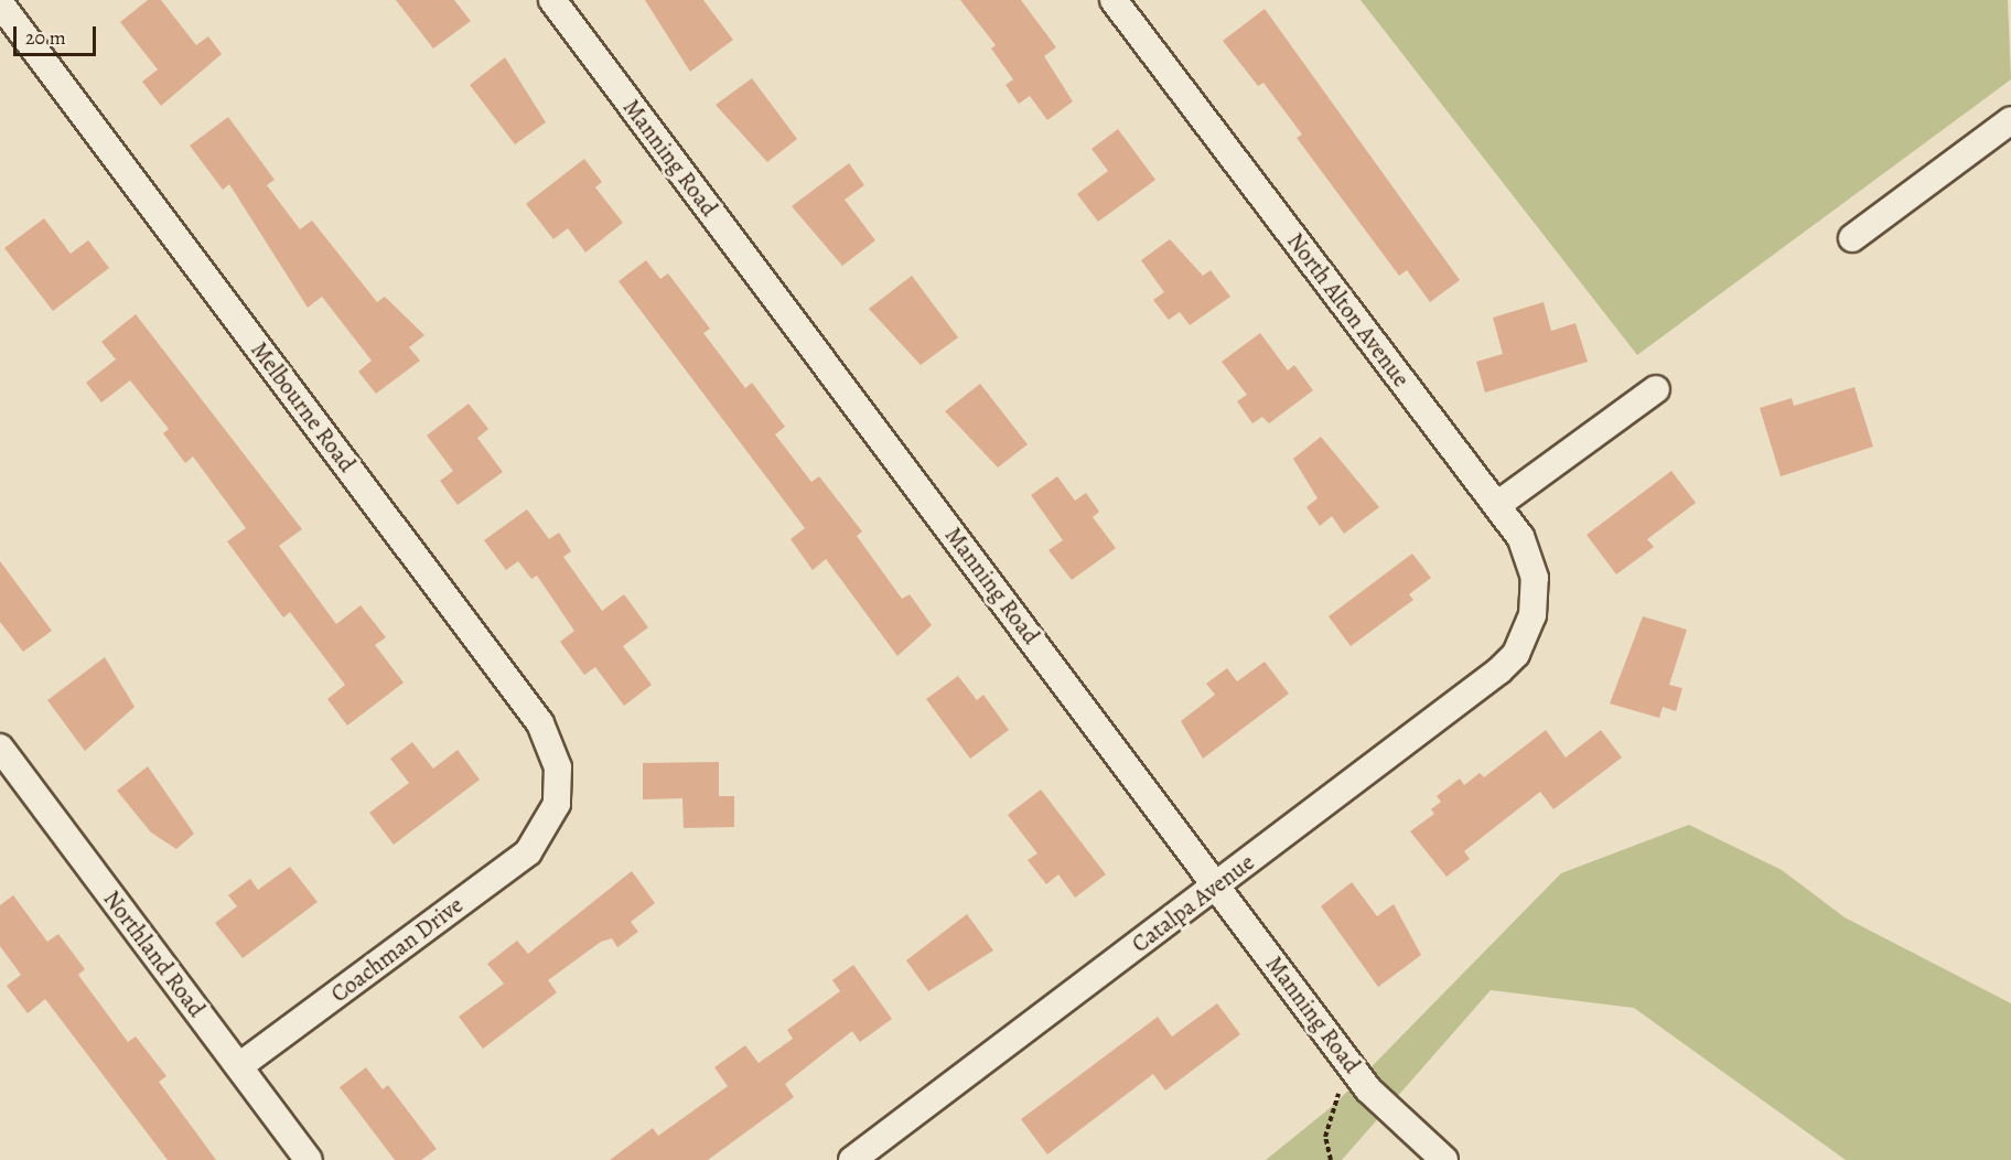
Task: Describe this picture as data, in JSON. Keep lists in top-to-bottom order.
{
  "streets": {
    "street": [
      "Manning Road",
      "North Alton Avenue",
      "Melbourne Road",
      "Catalpa Avenue",
      "Coachman Drive",
      "Northland Road"
    ]
  },
  "crossings": [
    ["Manning Road", "Catalpa Avenue"],
    ["North Alton Avenue", "Catalpa Avenue"],
    ["Melbourne Road", "Coachman Drive"],
    ["Coachman Drive", "Northland Road"]
  ],
  "scale_bar": "20 m"
}
